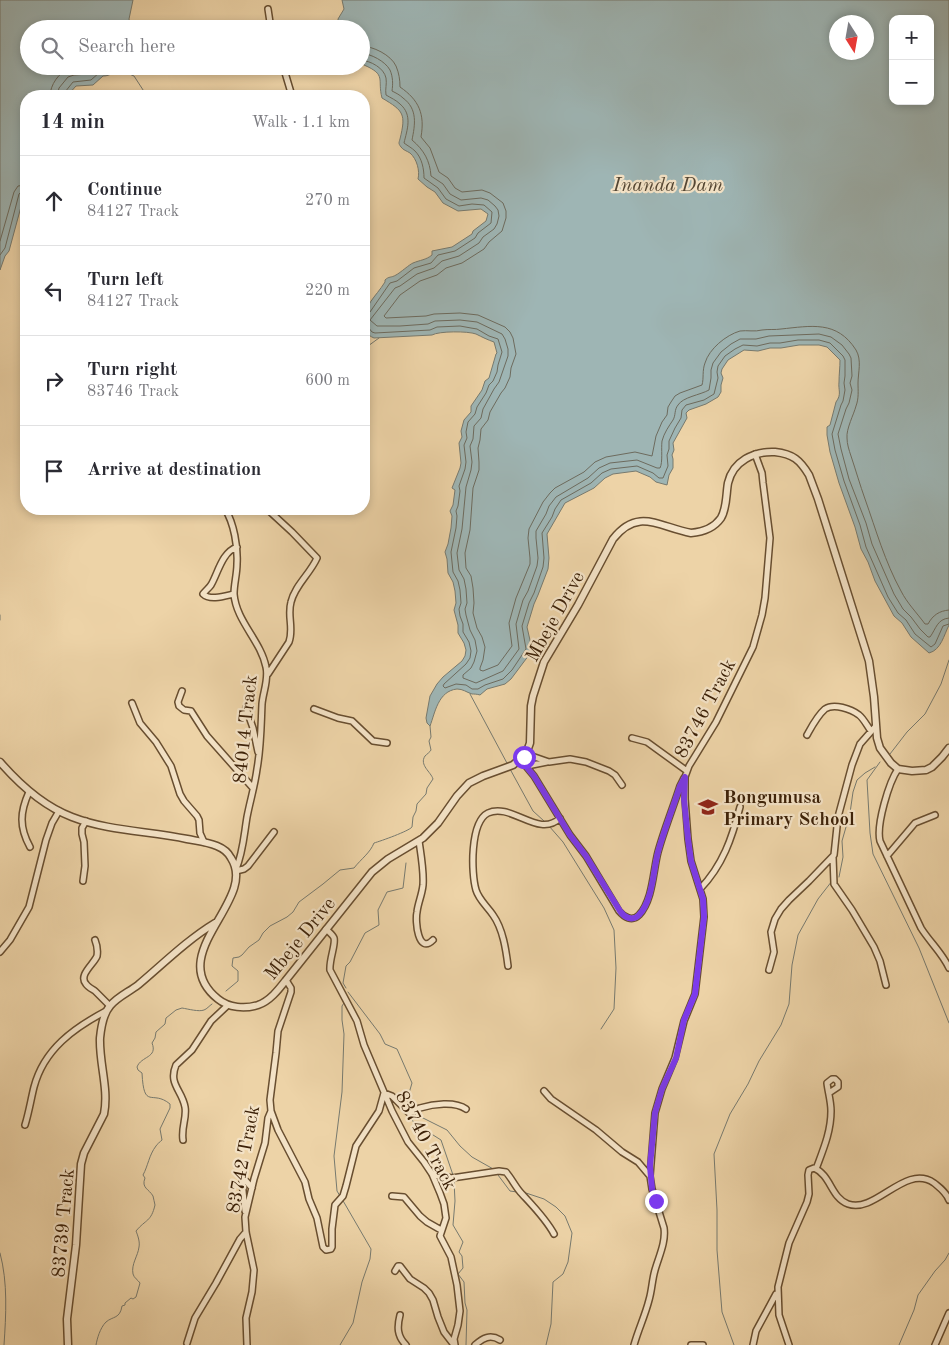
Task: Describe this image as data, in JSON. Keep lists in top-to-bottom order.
{
  "streets": {
    "street": [
      "Mbeje Drive",
      "83746 Track",
      "84014 Track",
      "83740 Track",
      "83742 Track",
      "83739 Track"
    ]
  },
  "crossings": [
    ["Mbeje Drive", "83746 Track"],
    ["Mbeje Drive", "83740 Track"],
    ["Mbeje Drive", "83742 Track"]
  ],
  "water": ["Inanda Dam"],
  "places": {
    "school or university": ["Bongumusa Primary School"]
  },
  "north": "bottom",
  "page": {
    "map_buttons": ["+", "−"],
    "search": "Search here",
    "heading": ["14 min", "Walk · 1.1 km"],
    "list": [
      ["Continue", "84127 Track", "270 m"],
      ["Turn left", "84127 Track", "220 m"],
      ["Turn right", "83746 Track", "600 m"],
      "Arrive at destination"
    ]
  }
}
